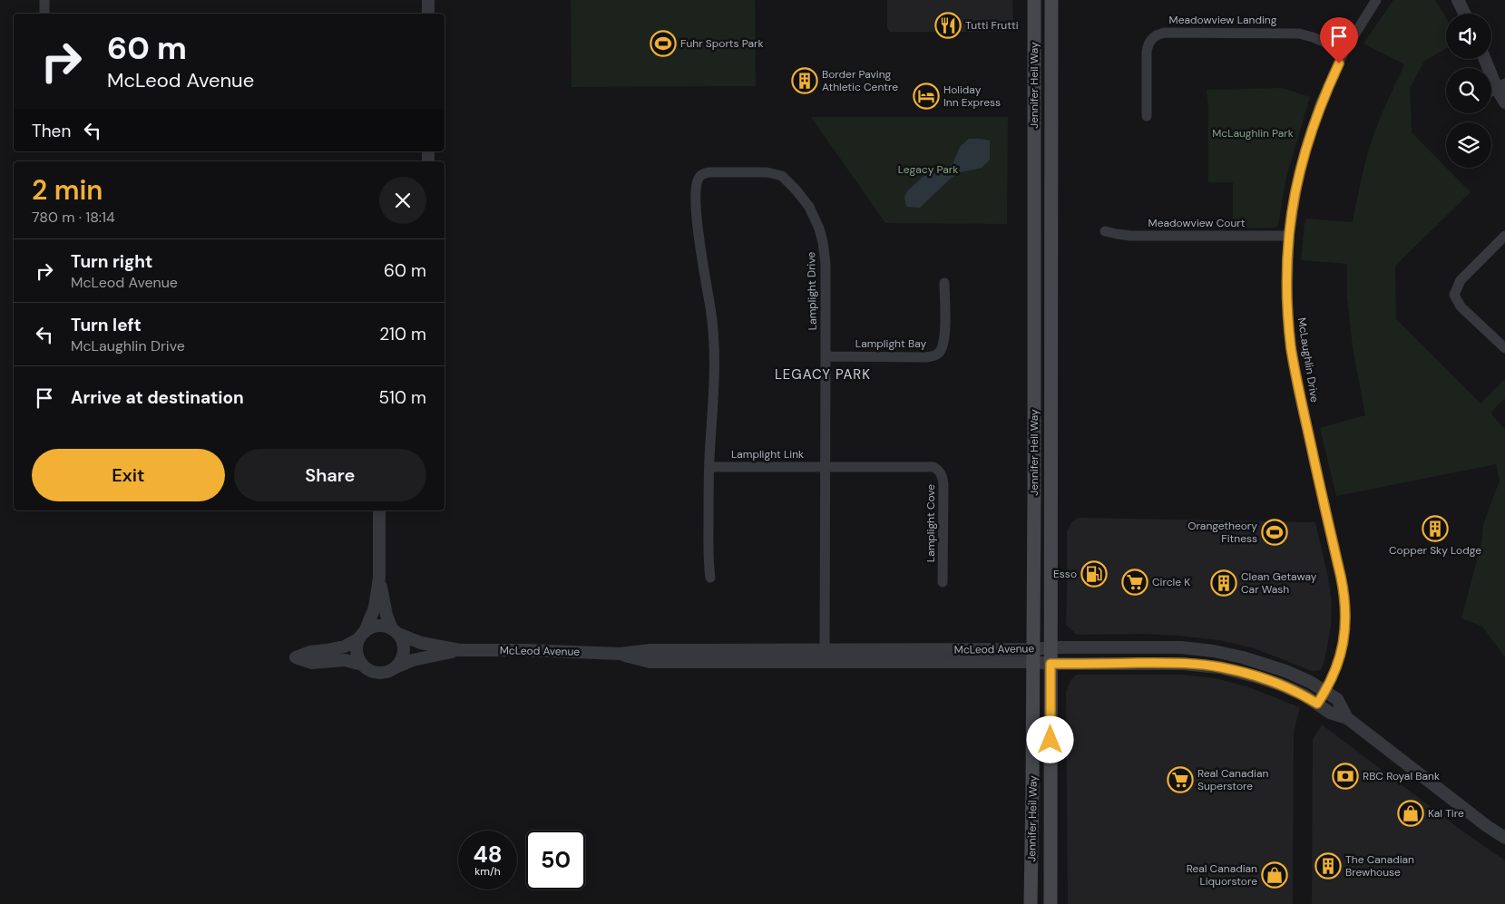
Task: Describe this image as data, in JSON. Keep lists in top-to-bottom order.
{
  "streets": {
    "main road": ["Jennifer Heil Way"],
    "street": [
      "Meadowview Landing",
      "Meadowview Court",
      "Lamplight Drive",
      "Lamplight Bay",
      "McLaughlin Drive",
      "Lamplight Link",
      "Lamplight Cove",
      "McLeod Avenue"
    ]
  },
  "crossings": [
    ["Meadowview Landing", "McLaughlin Drive"],
    ["Jennifer Heil Way", "McLeod Avenue"],
    ["Meadowview Court", "McLaughlin Drive"],
    ["Lamplight Drive", "Lamplight Bay"],
    ["Lamplight Drive", "Lamplight Link"],
    ["Lamplight Drive", "Lamplight Cove"],
    ["Lamplight Drive", "McLeod Avenue"],
    ["McLaughlin Drive", "McLeod Avenue"],
    ["Lamplight Link", "Lamplight Cove"]
  ],
  "districts": ["LEGACY PARK"],
  "parks": ["McLaughlin Park", "Legacy Park"],
  "places": {
    "restaurant": ["Tutti Frutti"],
    "sports": ["Fuhr Sports Park", "Orangetheory Fitness"],
    "building": [
      "Border Paving Athletic Centre",
      "Copper Sky Lodge",
      "Clean Getaway Car Wash",
      "The Canadian Brewhouse"
    ],
    "hotel": ["Holiday Inn Express"],
    "fuel station": ["Esso"],
    "supermarket": ["Circle K", "Real Canadian Superstore"],
    "bank": ["RBC Royal Bank"],
    "shop": ["Kal Tire", "Real Canadian Liquorstore"]
  },
  "page": {
    "turn": ["60 m", "McLeod Avenue"],
    "then": "Then",
    "heading": ["2 min", "780 m · 18:14"],
    "list": [
      {
        "name": "Turn right",
        "note": "McLeod Avenue",
        "value": "60 m"
      },
      {
        "name": "Turn left",
        "note": "McLaughlin Drive",
        "value": "210 m"
      },
      {
        "name": "Arrive at destination",
        "value": "510 m"
      }
    ],
    "buttons": ["Exit", "Share"],
    "speed": "48 km/h",
    "limit": "50"
  }
}
